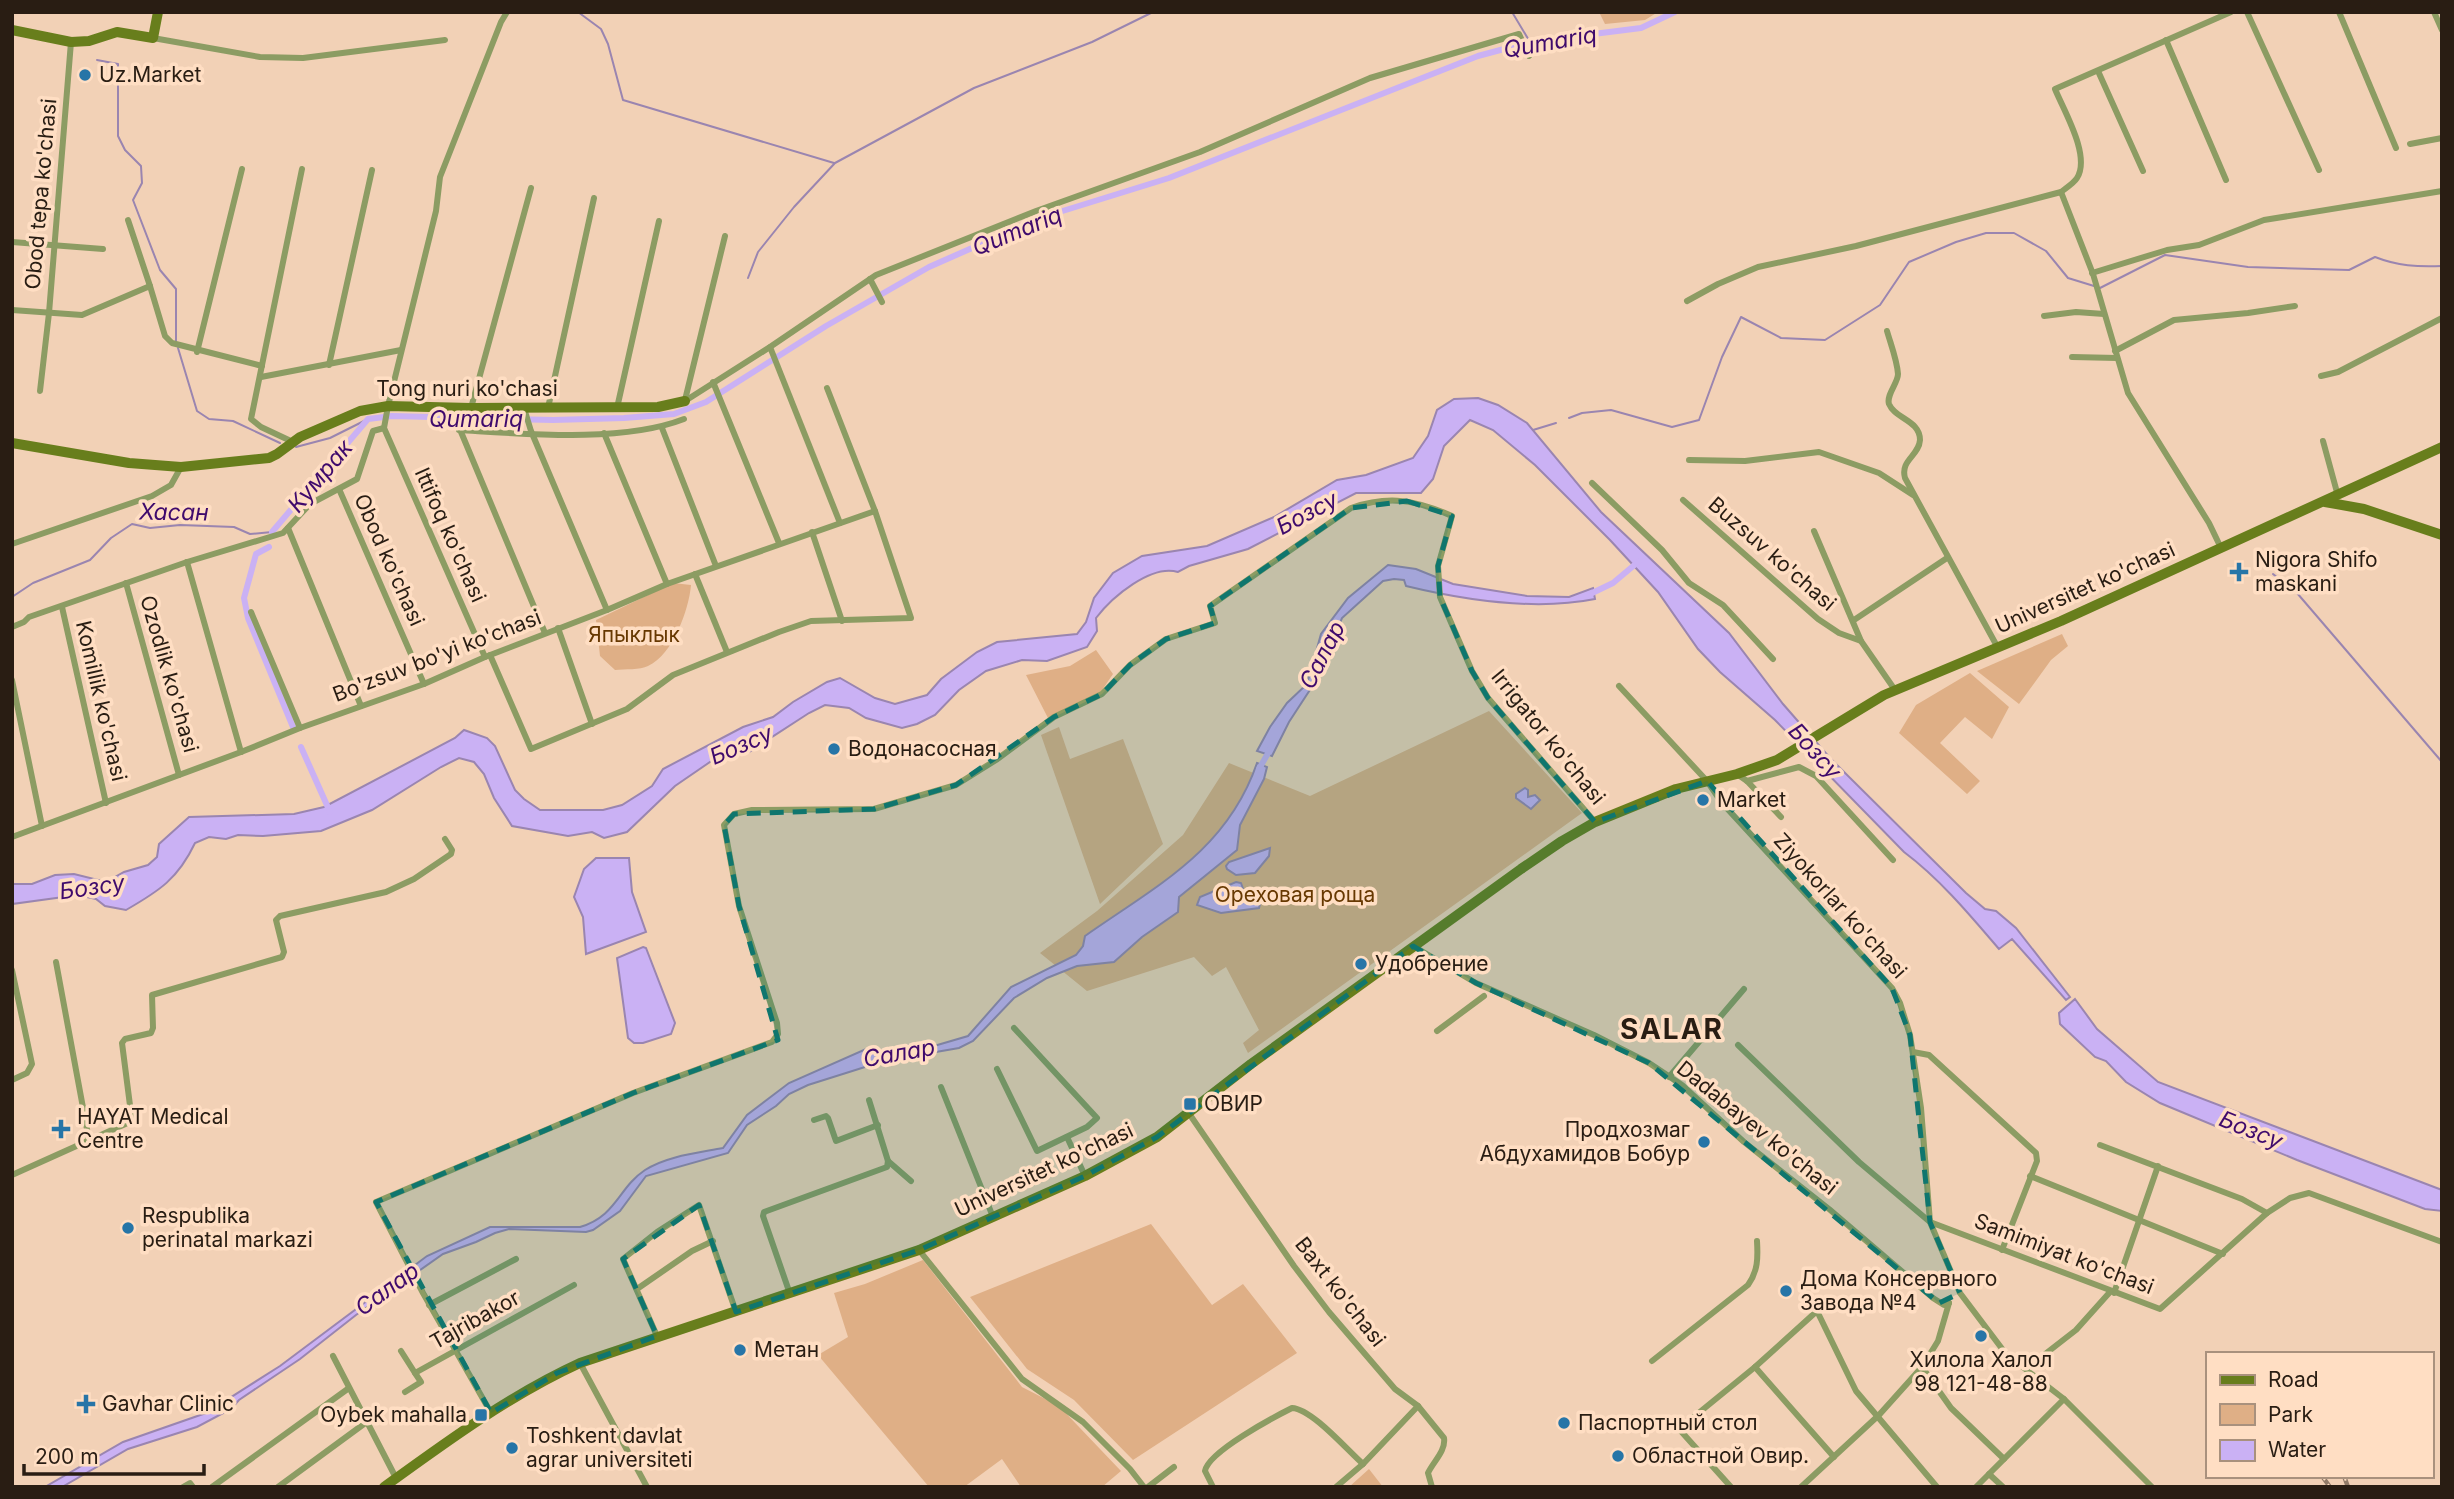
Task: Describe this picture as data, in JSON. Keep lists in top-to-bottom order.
{
  "streets": {
    "main road": ["Tong nuri ko'chasi", "Universitet ko'chasi"],
    "street": [
      "Obod tepa ko'chasi",
      "Ittifoq ko'chasi",
      "Buzsuv ko'chasi",
      "Obod ko'chasi",
      "Bo'zsuv bo'yi ko'chasi",
      "Ozodlik ko'chasi",
      "Komillik ko'chasi",
      "Irrigator ko'chasi",
      "Ziyokorlar ko'chasi",
      "Dadabayev ko'chasi",
      "Samimiyat ko'chasi",
      "Baxt ko'chasi",
      "Tajribakor"
    ]
  },
  "crossings": [
    ["Ittifoq ko'chasi", "Bo'zsuv bo'yi ko'chasi"],
    ["Obod ko'chasi", "Bo'zsuv bo'yi ko'chasi"],
    ["Universitet ko'chasi", "Irrigator ko'chasi"],
    ["Universitet ko'chasi", "Ziyokorlar ko'chasi"],
    ["Universitet ko'chasi", "Dadabayev ko'chasi"],
    ["Universitet ko'chasi", "Baxt ko'chasi"],
    ["Bo'zsuv bo'yi ko'chasi", "Ozodlik ko'chasi"],
    ["Bo'zsuv bo'yi ko'chasi", "Komillik ko'chasi"],
    ["Ziyokorlar ko'chasi", "Samimiyat ko'chasi"]
  ],
  "districts": ["SALAR"],
  "water": [
    "Qumariq",
    "Кумрак",
    "Хасан",
    "Бозсу",
    "Салар"
  ],
  "parks": ["Япыклык", "Ореховая роща"],
  "places": {
    "other": [
      "Uz.Market",
      "Водонасосная",
      "Market",
      "Удобрение",
      "Продхозмаг Абдухамидов Бобур",
      "Respublika perinatal markazi",
      "Дома Консервного Завода №4",
      "Хилола Халол 98 121-48-88",
      "Метан",
      "Паспортный стол",
      "Toshkent davlat agrar universiteti",
      "Областной Овир."
    ],
    "health": ["Nigora Shifo maskani", "HAYAT Medical Centre", "Gavhar Clinic"],
    "transit": ["ОВИР", "Oybek mahalla"]
  },
  "legend": ["Road", "Park", "Water"],
  "scale_bar": "200 m"
}
